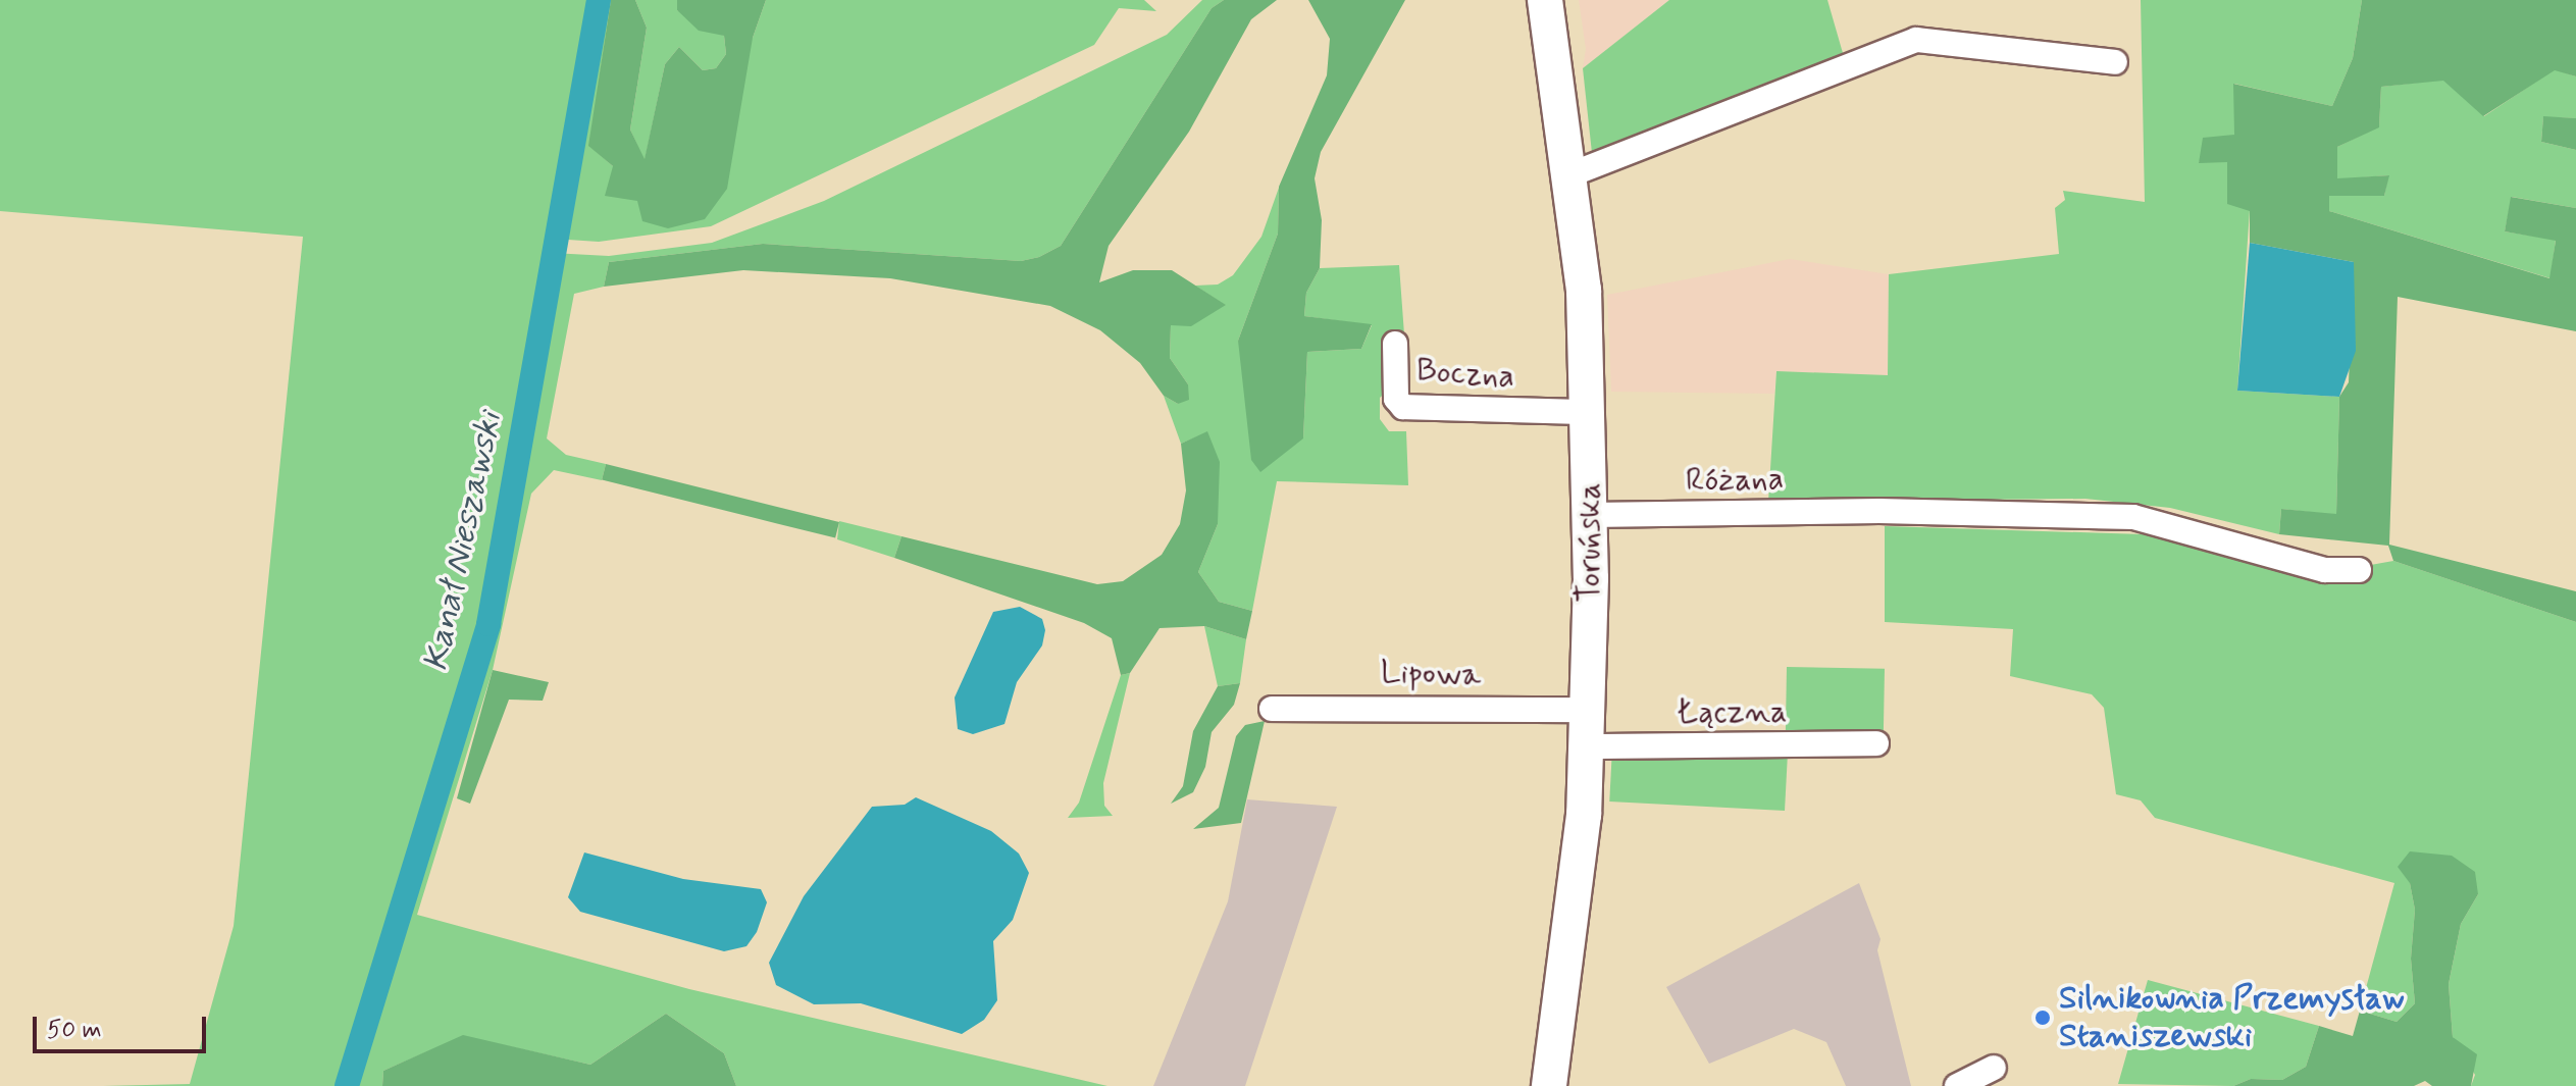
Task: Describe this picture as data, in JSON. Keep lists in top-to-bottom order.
{
  "streets": {
    "main road": ["Toruńska"],
    "street": [
      "Boczna",
      "Różana",
      "Lipowa",
      "Łączna"
    ]
  },
  "crossings": [
    ["Boczna", "Toruńska"],
    ["Różana", "Toruńska"],
    ["Toruńska", "Lipowa"],
    ["Toruńska", "Łączna"]
  ],
  "water": ["Kanał Nieszawski"],
  "places": ["Silnikownia Przemysław Staniszewski"],
  "scale_bar": "50 m"
}
